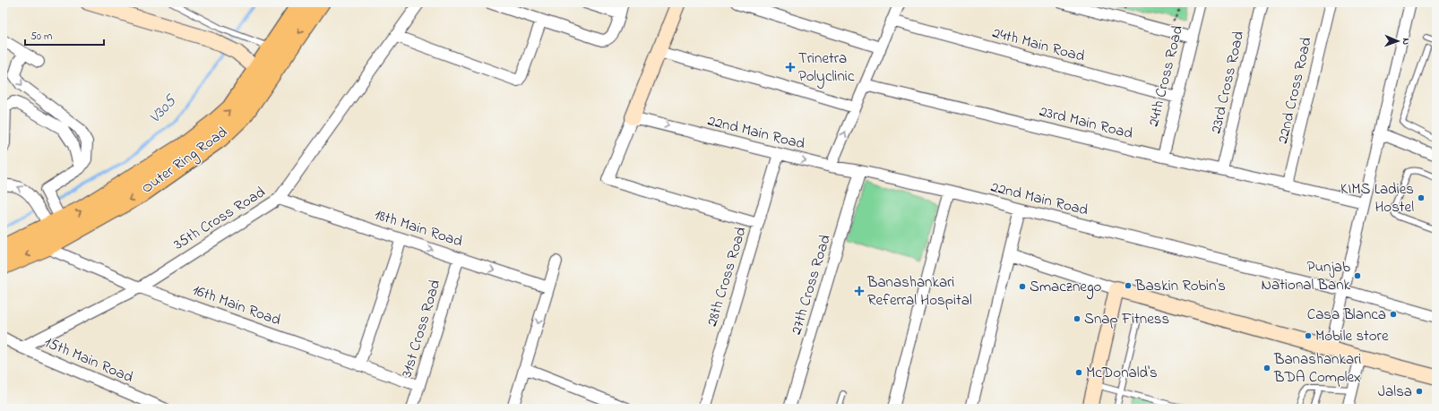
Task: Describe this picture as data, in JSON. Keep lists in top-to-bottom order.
{
  "streets": {
    "highway": ["Outer Ring Road"],
    "street": [
      "24th Main Road",
      "24th Cross Road",
      "23rd Cross Road",
      "22nd Cross Road",
      "23rd Main Road",
      "22nd Main Road",
      "35th Cross Road",
      "18th Main Road",
      "28th Cross Road",
      "27th Cross Road",
      "16th Main Road",
      "31st Cross Road",
      "15th Main Road"
    ]
  },
  "crossings": [
    ["24th Main Road", "24th Cross Road"],
    ["24th Cross Road", "23rd Main Road"],
    ["23rd Cross Road", "23rd Main Road"],
    ["22nd Cross Road", "23rd Main Road"],
    ["22nd Main Road", "28th Cross Road"],
    ["22nd Main Road", "27th Cross Road"],
    ["Outer Ring Road", "16th Main Road"],
    ["35th Cross Road", "18th Main Road"],
    ["35th Cross Road", "16th Main Road"],
    ["35th Cross Road", "15th Main Road"],
    ["18th Main Road", "31st Cross Road"],
    ["16th Main Road", "31st Cross Road"]
  ],
  "one_way": ["18th Main Road"],
  "water": ["V305"],
  "places": {
    "health": ["Trinetra Polyclinic", "Banashankari Referral Hospital"],
    "other": [
      "KIMS Ladies Hostel",
      "Punjab National Bank",
      "Baskin Robin's",
      "Smacznego",
      "Casa Blanca",
      "Snap Fitness",
      "Mobile store",
      "Banashankari BDA Complex",
      "McDonald's",
      "Jalsa"
    ]
  },
  "scale_bar": "50 m",
  "north": "right"
}
